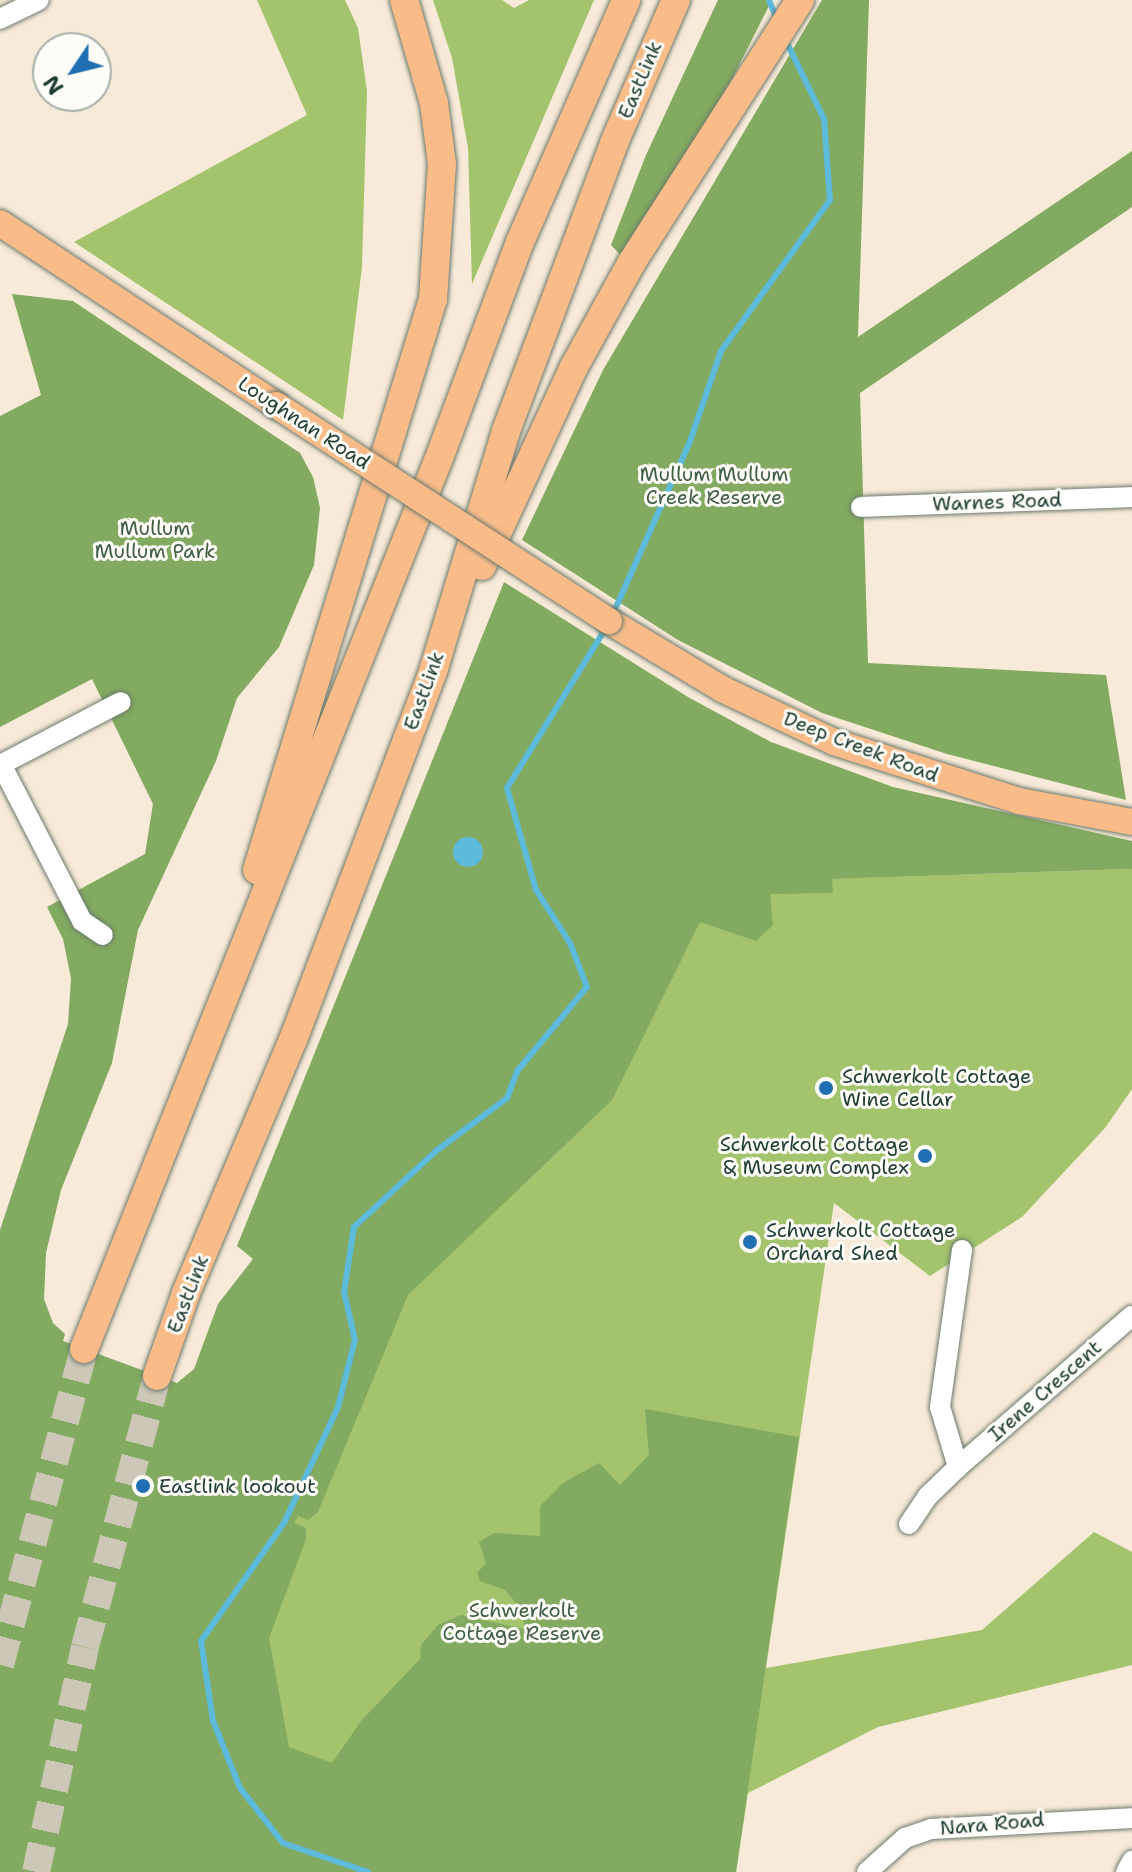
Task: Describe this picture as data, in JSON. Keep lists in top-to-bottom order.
{
  "streets": {
    "highway": ["EastLink"],
    "main road": ["Loughnan Road", "Deep Creek Road"],
    "street": ["Warnes Road", "Irene Crescent", "Nara Road"]
  },
  "crossings": [
    ["Loughnan Road", "Deep Creek Road"]
  ],
  "parks": ["Mullum Mullum Creek Reserve", "Mullum Mullum Park", "Schwerkolt Cottage Reserve"],
  "places": [
    "Schwerkolt Cottage Wine Cellar",
    "Schwerkolt Cottage & Museum Complex",
    "Schwerkolt Cottage Orchard Shed",
    "Eastlink lookout"
  ],
  "north": "bottom left"
}
